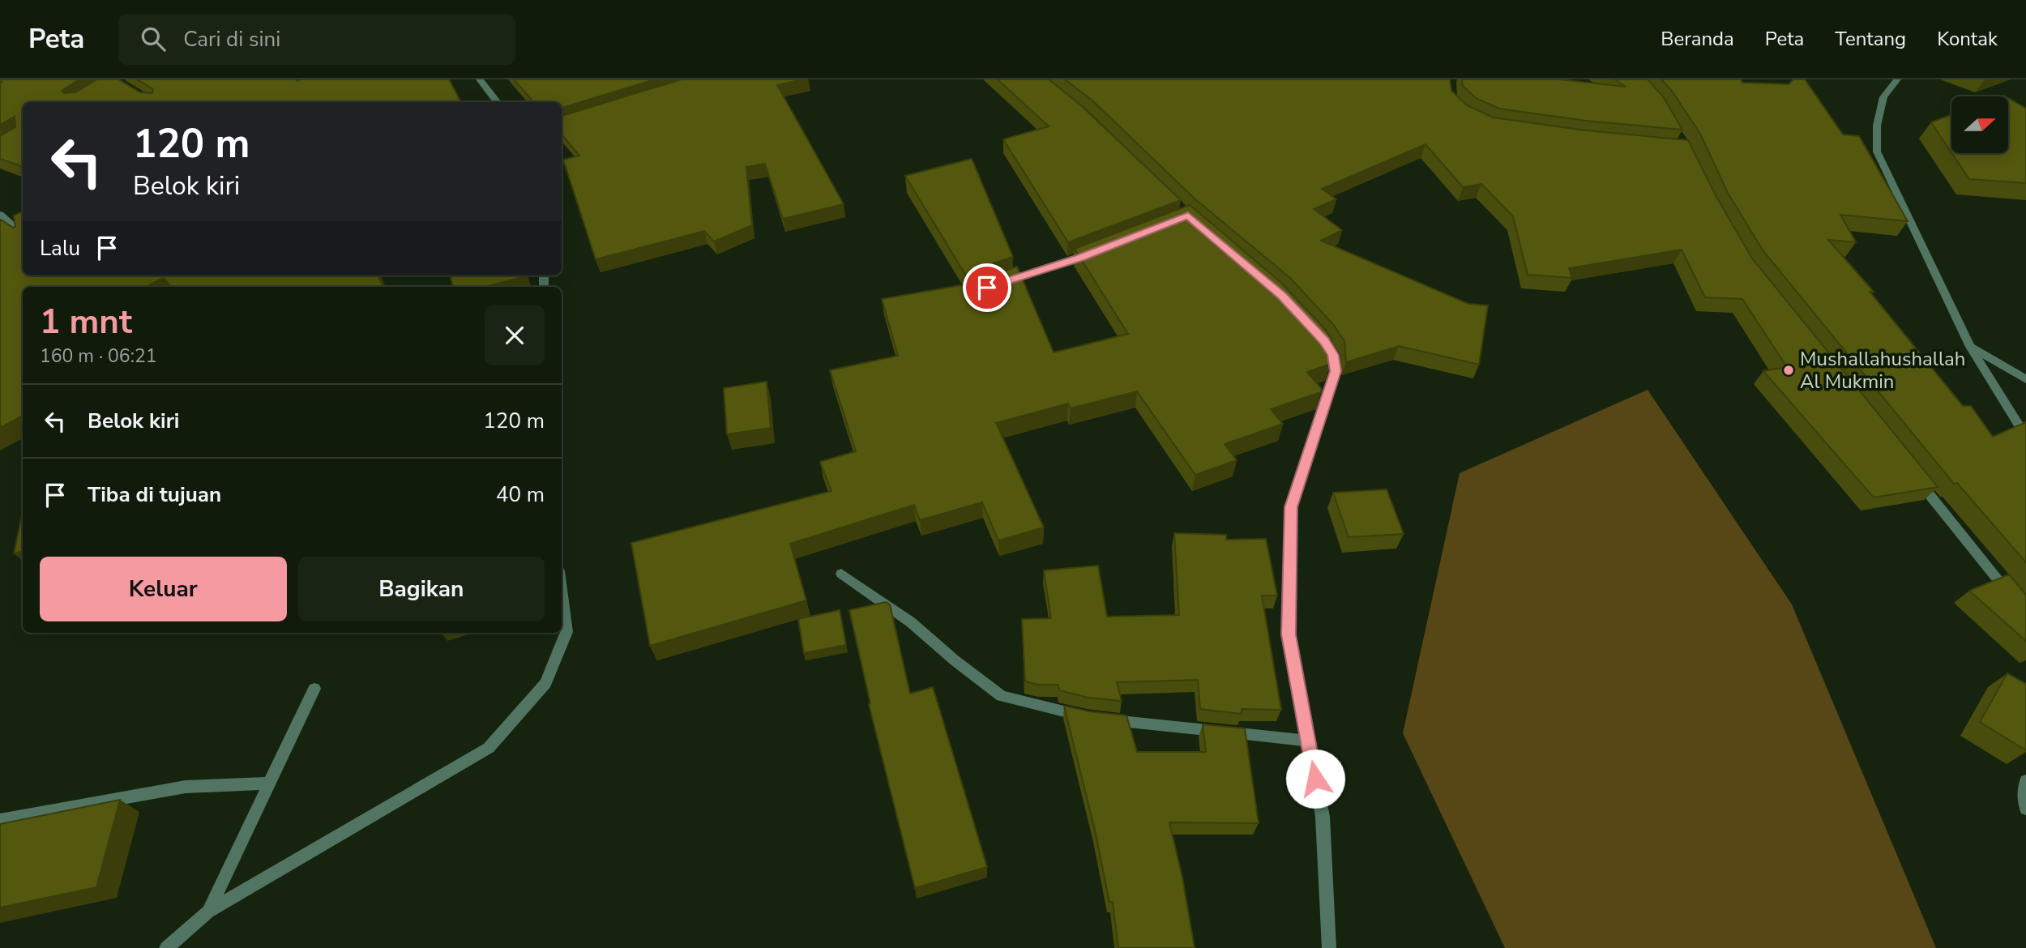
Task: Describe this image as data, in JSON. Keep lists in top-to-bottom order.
{
  "places": ["Mushallahushallah Al Mukmin"],
  "north": "right",
  "page": {
    "header": "Peta",
    "search": "Cari di sini",
    "nav": [
      "Beranda",
      "Peta",
      "Tentang",
      "Kontak"
    ],
    "turn": ["120 m", "Belok kiri"],
    "then": "Lalu",
    "heading": ["1 mnt", "160 m · 06:21"],
    "list": [
      {
        "name": "Belok kiri",
        "value": "120 m"
      },
      {
        "name": "Tiba di tujuan",
        "value": "40 m"
      }
    ],
    "buttons": ["Keluar", "Bagikan"]
  }
}
